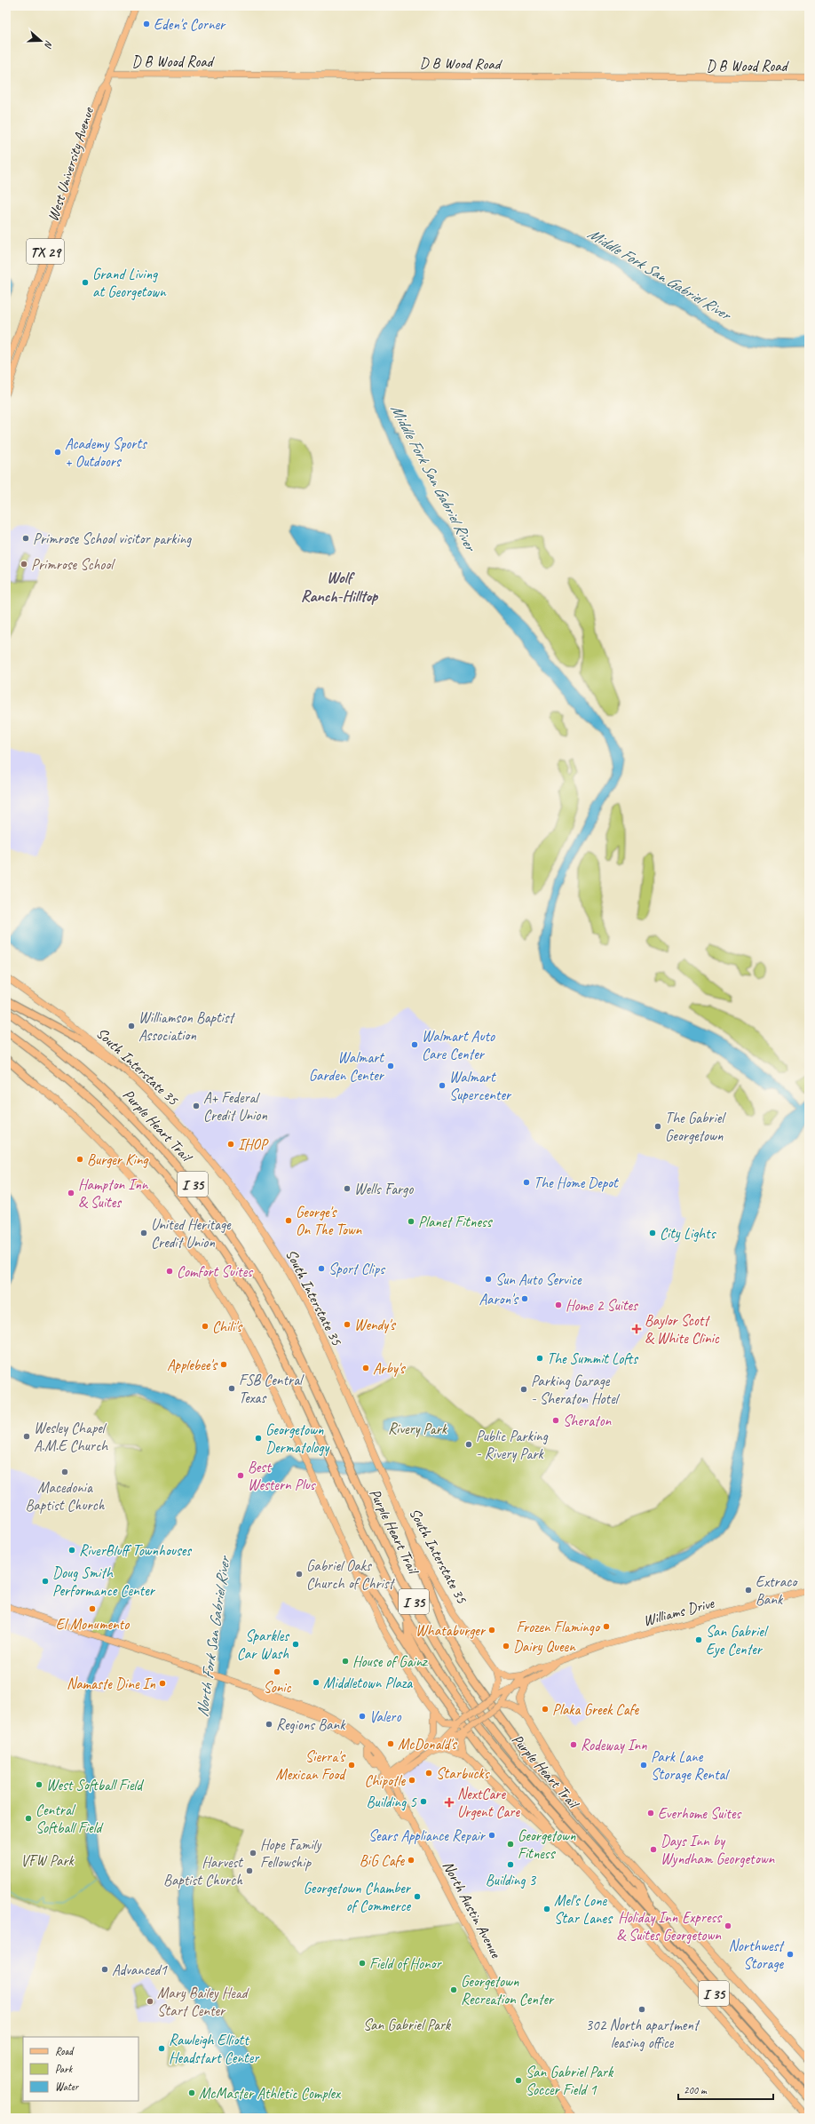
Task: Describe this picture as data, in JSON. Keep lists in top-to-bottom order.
{
  "streets": {
    "highway": ["Purple Heart Trail", "I 35"],
    "main road": [
      "D B Wood Road",
      "West University Avenue",
      "TX 29",
      "South Interstate 35",
      "Williams Drive",
      "North Austin Avenue"
    ]
  },
  "crossings": [
    ["D B Wood Road", "West University Avenue"],
    ["Williams Drive", "North Austin Avenue"]
  ],
  "districts": ["Wolf Ranch-Hilltop"],
  "water": ["Middle Fork San Gabriel River", "North Fork San Gabriel River"],
  "parks": ["Rivery Park", "VFW Park", "San Gabriel Park"],
  "places": {
    "other": [
      "Eden's Corner",
      "Grand Living at Georgetown",
      "Academy Sports + Outdoors",
      "Primrose School visitor parking",
      "Primrose School",
      "Williamson Baptist Association",
      "Walmart Auto Care Center",
      "Walmart Garden Center",
      "Walmart Supercenter",
      "A+ Federal Credit Union",
      "The Gabriel Georgetown",
      "IHOP",
      "Burger King",
      "The Home Depot",
      "Wells Fargo",
      "Hampton Inn & Suites",
      "George's On The Town",
      "Planet Fitness",
      "United Heritage Credit Union",
      "City Lights",
      "Sport Clips",
      "Comfort Suites",
      "Sun Auto Service",
      "Aaron's",
      "Home 2 Suites",
      "Wendy's",
      "Chili's",
      "The Summit Lofts",
      "Applebee's",
      "Arby's",
      "FSB Central Texas",
      "Parking Garage - Sheraton Hotel",
      "Sheraton",
      "Wesley Chapel A.M.E Church",
      "Georgetown Dermatology",
      "Public Parking - Rivery Park",
      "Macedonia Baptist Church",
      "Best Western Plus",
      "RiverBluff Townhouses",
      "Gabriel Oaks Church of Christ",
      "Doug Smith Performance Center",
      "Extraco Bank",
      "El Monumento",
      "Frozen Flamingo",
      "Whataburger",
      "San Gabriel Eye Center",
      "Sparkles Car Wash",
      "Dairy Queen",
      "House of Gainz",
      "Sonic",
      "Middletown Plaza",
      "Namaste Dine In",
      "Plaka Greek Cafe",
      "Valero",
      "Regions Bank",
      "McDonald's",
      "Rodeway Inn",
      "Sierra's Mexican Food",
      "Park Lane Storage Rental",
      "Starbucks",
      "Chipotle",
      "West Softball Field",
      "Building 5",
      "Everhome Suites",
      "Central Softball Field",
      "Sears Appliance Repair",
      "Georgetown Fitness",
      "Days Inn by Wyndham Georgetown",
      "Hope Family Fellowship",
      "BiG Cafe",
      "Building 3",
      "Harvest Baptist Church",
      "Georgetown Chamber of Commerce",
      "Mel's Lone Star Lanes",
      "Holiday Inn Express & Suites Georgetown",
      "Northwest Storage",
      "Field of Honor",
      "Advanced1",
      "Georgetown Recreation Center",
      "Mary Bailey Head Start Center",
      "302 North apartment leasing office",
      "Rawleigh Elliott Headstart Center",
      "San Gabriel Park Soccer Field 1",
      "McMaster Athletic Complex"
    ],
    "health": ["Baylor Scott & White Clinic", "NextCare Urgent Care"]
  },
  "legend": ["Road", "Park", "Water"],
  "scale_bar": "200 m",
  "north": "right"
}
